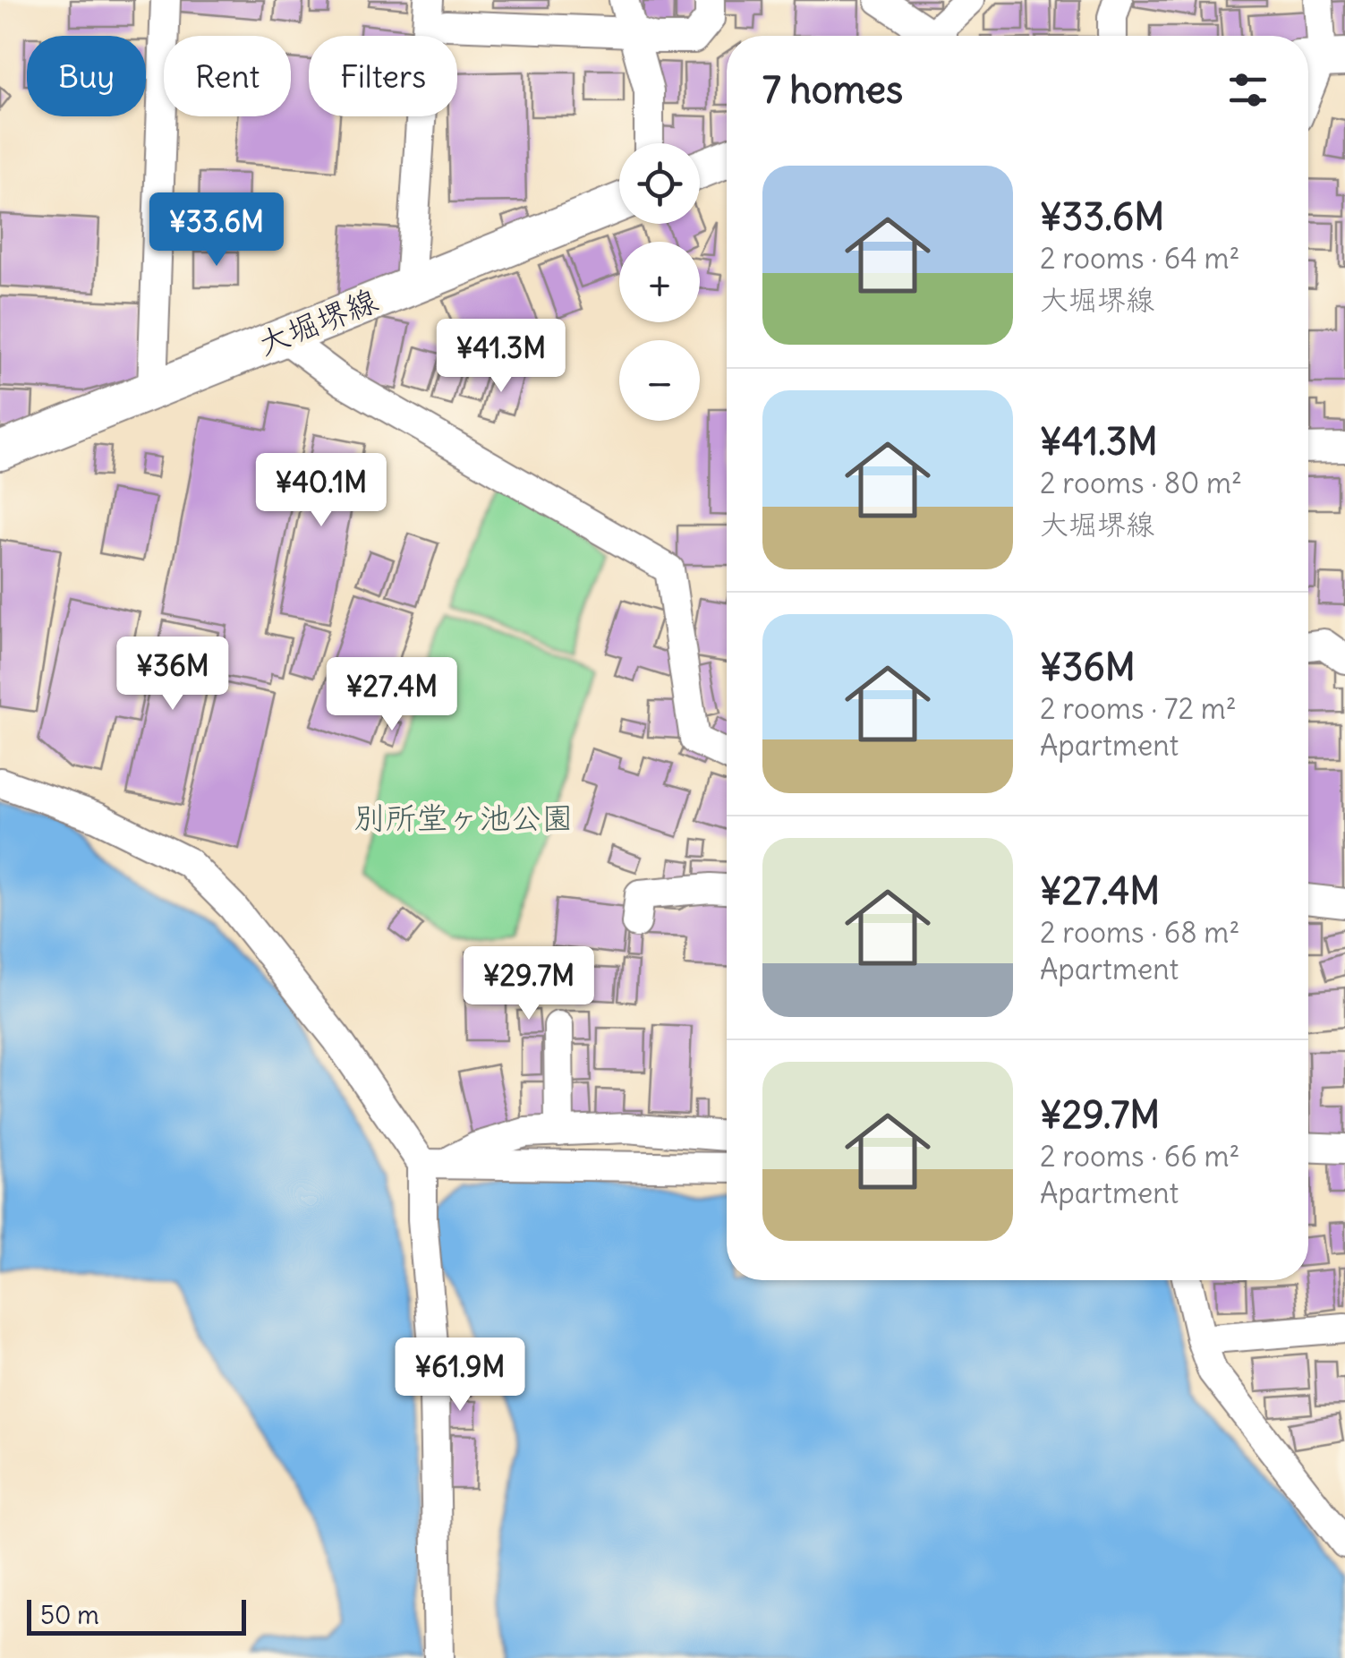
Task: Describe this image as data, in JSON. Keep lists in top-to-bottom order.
{
  "streets": {
    "main road": ["大堀堺線"]
  },
  "parks": ["別所堂ヶ池公園"],
  "scale_bar": "50 m",
  "page": {
    "chip": ["Buy", "Rent", "Filters"],
    "heading": "7 homes",
    "map_buttons": ["+", "−"],
    "list": [
      {
        "name": "¥33.6M",
        "note": "2 rooms · 64 m² · 大堀堺線"
      },
      {
        "name": "¥41.3M",
        "note": "2 rooms · 80 m² · 大堀堺線"
      },
      {
        "name": "¥36M",
        "note": "2 rooms · 72 m² · Apartment"
      },
      {
        "name": "¥27.4M",
        "note": "2 rooms · 68 m² · Apartment"
      },
      {
        "name": "¥29.7M",
        "note": "2 rooms · 66 m² · Apartment"
      }
    ],
    "price": [
      "¥33.6M",
      "¥41.3M",
      "¥40.1M",
      "¥36M",
      "¥27.4M",
      "¥29.7M",
      "¥61.9M"
    ],
    "scale": "50 m"
  }
}
